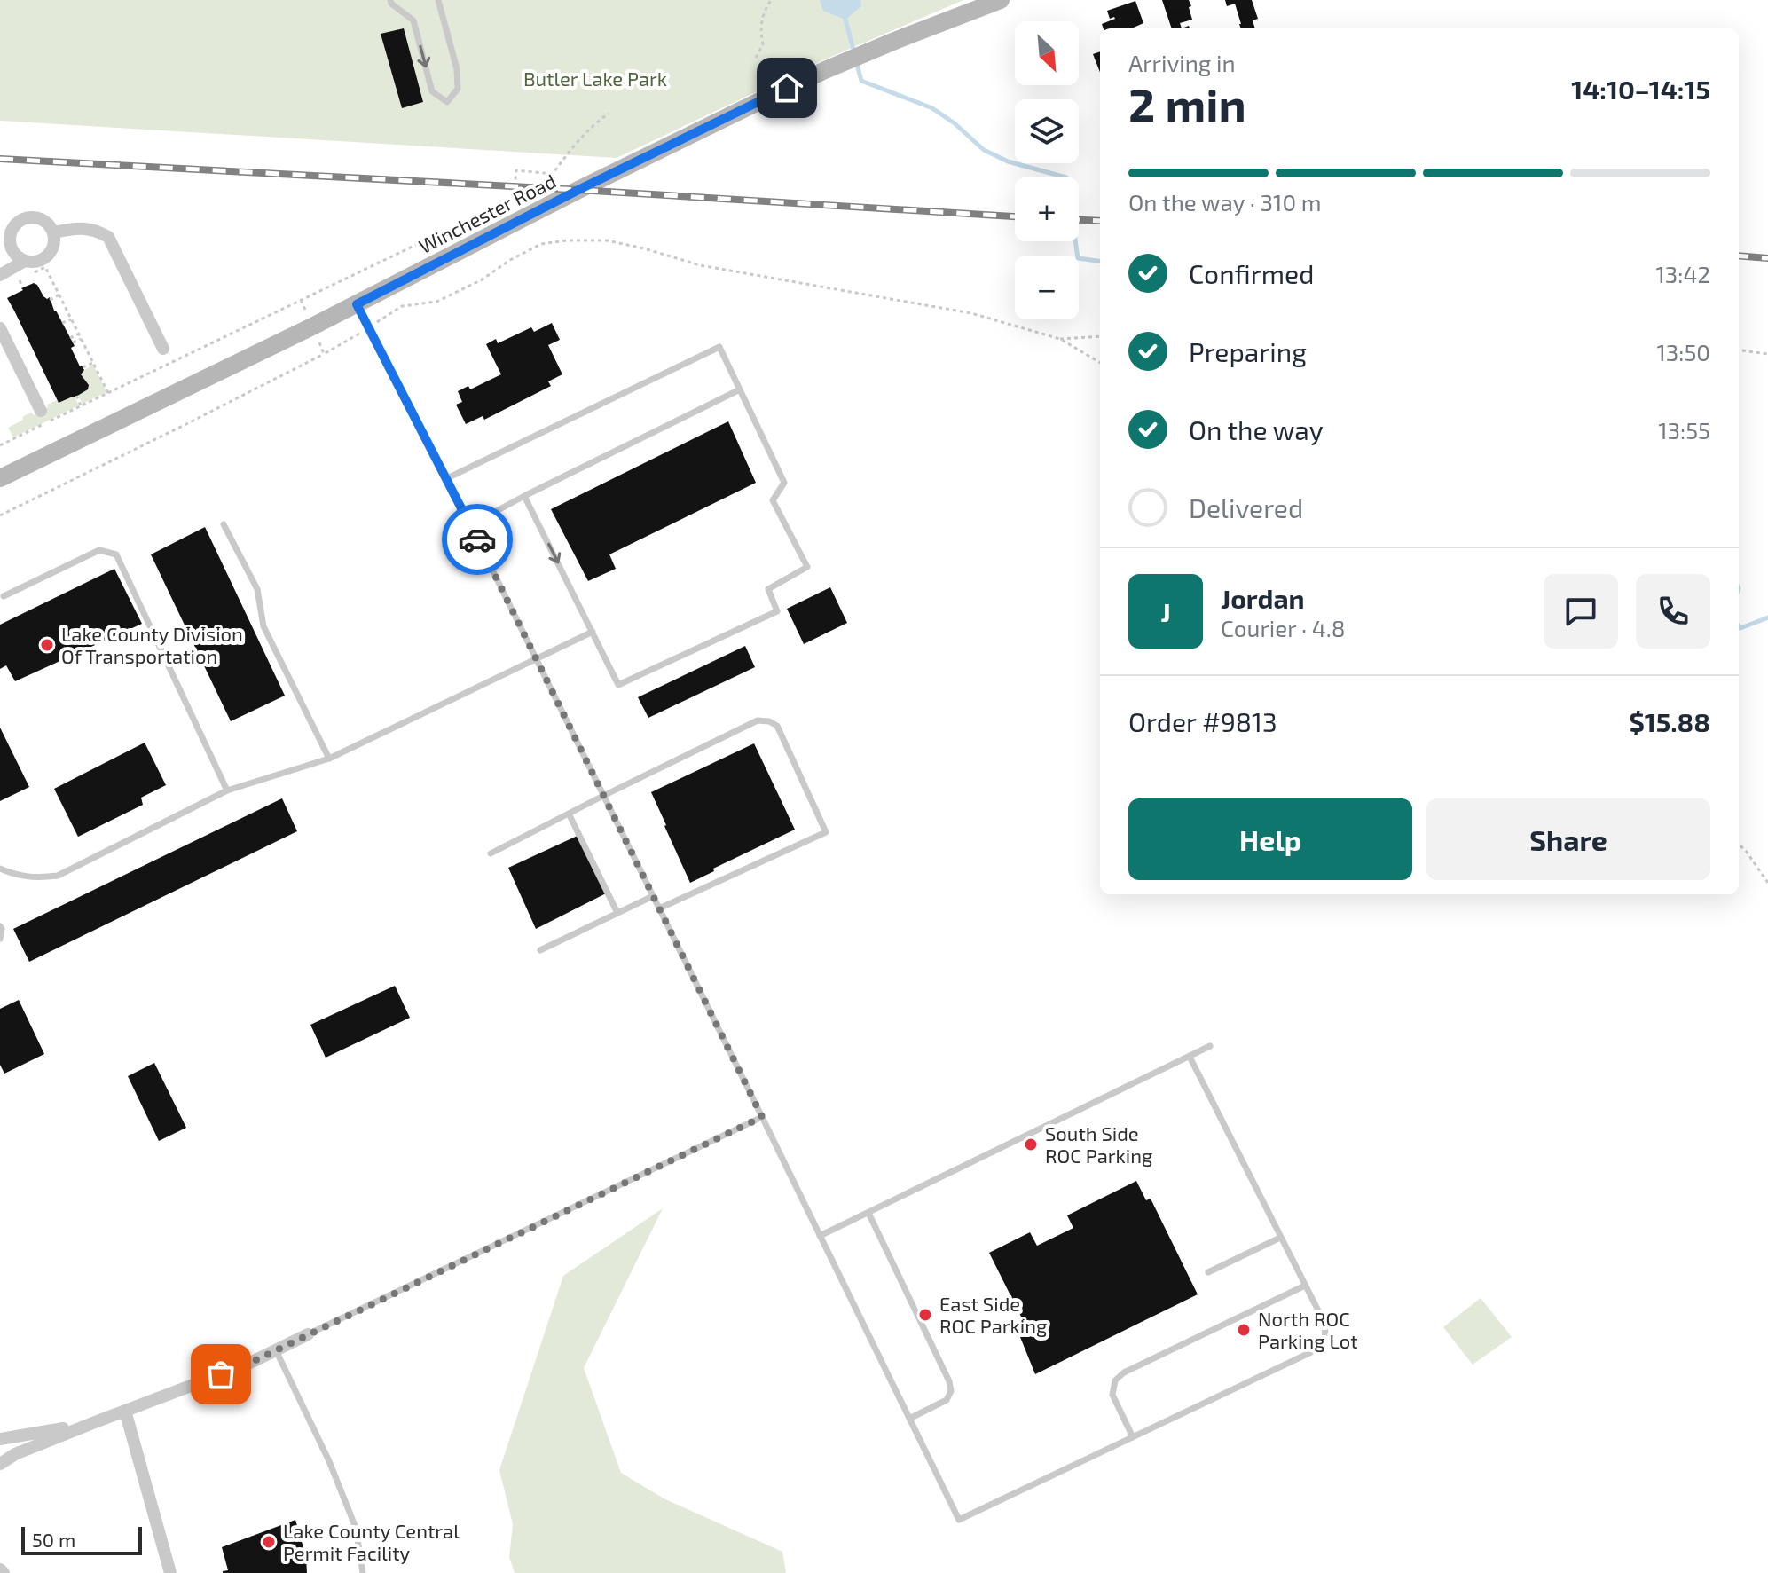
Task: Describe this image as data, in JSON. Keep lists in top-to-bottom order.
{
  "streets": {
    "main road": ["Winchester Road"]
  },
  "parks": ["Butler Lake Park"],
  "places": [
    "Lake County Division Of Transportation",
    "South Side ROC Parking",
    "East Side ROC Parking",
    "North ROC Parking Lot",
    "Lake County Central Permit Facility"
  ],
  "scale_bar": "50 m",
  "north": "bottom right",
  "page": {
    "map_buttons": ["+", "−"],
    "heading": ["2 min", "Arriving in", "14:10–14:15"],
    "panel": [
      "Jordan",
      "Courier · 4.8",
      "Order #9813",
      "$15.88"
    ],
    "bar": "On the way · 310 m",
    "list": [
      ["Confirmed", "13:42"],
      ["Preparing", "13:50"],
      ["On the way", "13:55"],
      "Delivered"
    ],
    "round": "J",
    "buttons": ["Help", "Share"],
    "scale": "50 m"
  }
}
